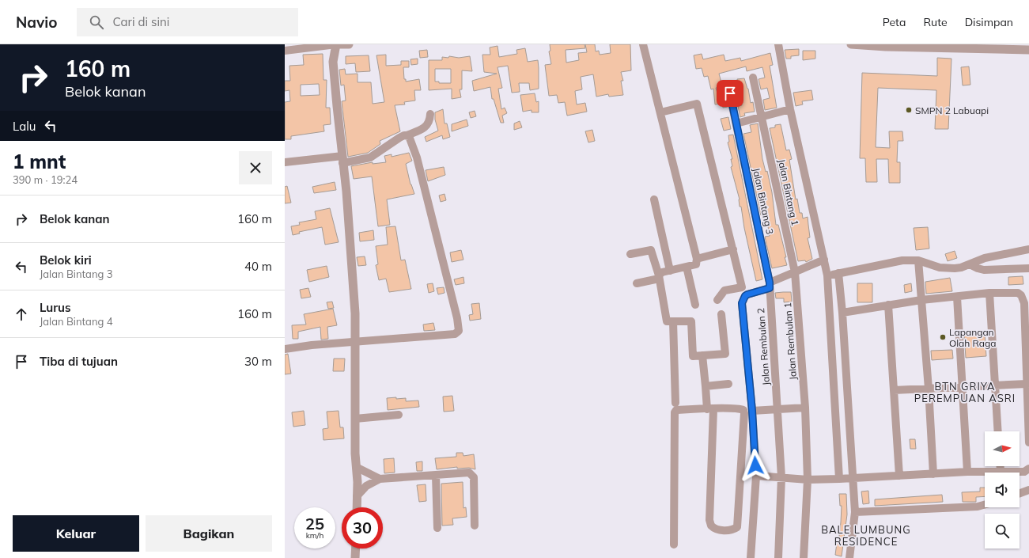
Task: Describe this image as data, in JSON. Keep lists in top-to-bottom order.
{
  "streets": {
    "street": [
      "Jalan Bintang 1",
      "Jalan Bintang 3",
      "Jalan Rembulan 1",
      "Jalan Rembulan 2"
    ]
  },
  "crossings": [
    ["Jalan Bintang 1", "Jalan Rembulan 1"],
    ["Jalan Bintang 3", "Jalan Rembulan 2"]
  ],
  "districts": ["BTN GRIYA PEREMPUAN ASRI", "BALE LUMBUNG RESIDENCE"],
  "places": ["SMPN 2 Labuapi", "Lapangan Olah Raga"],
  "north": "right",
  "page": {
    "header": "Navio",
    "search": "Cari di sini",
    "nav": ["Peta", "Rute", "Disimpan"],
    "turn": ["160 m", "Belok kanan"],
    "then": "Lalu",
    "heading": ["1 mnt", "390 m · 19:24"],
    "list": [
      {
        "name": "Belok kanan",
        "value": "160 m"
      },
      {
        "name": "Belok kiri",
        "note": "Jalan Bintang 3",
        "value": "40 m"
      },
      {
        "name": "Lurus",
        "note": "Jalan Bintang 4",
        "value": "160 m"
      },
      {
        "name": "Tiba di tujuan",
        "value": "30 m"
      }
    ],
    "speed": "25 km/h",
    "limit": "30",
    "buttons": ["Keluar", "Bagikan"]
  }
}
